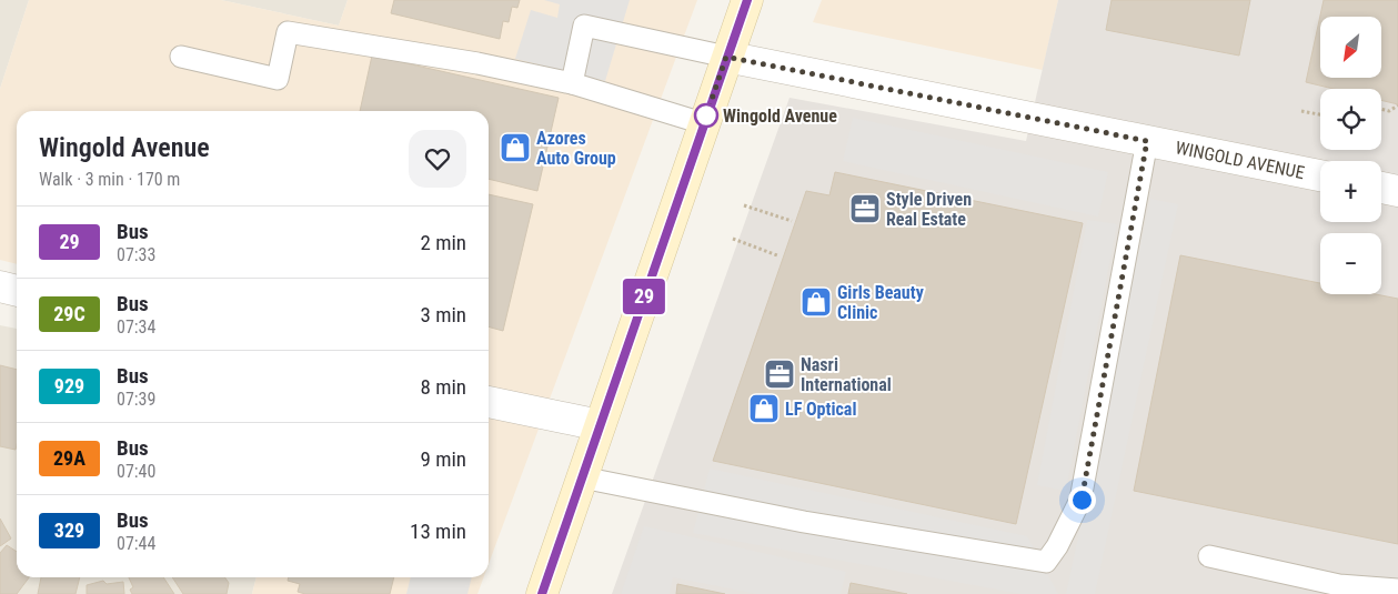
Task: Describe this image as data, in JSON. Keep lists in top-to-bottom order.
{
  "streets": {
    "street": ["WINGOLD AVENUE"]
  },
  "places": {
    "other": ["Wingold Avenue"],
    "shop": ["Azores Auto Group", "Girls Beauty Clinic", "LF Optical"],
    "office": ["Style Driven Real Estate", "Nasri International"]
  },
  "lines": ["bus line 29"],
  "north": "bottom left",
  "page": {
    "on_map": "29",
    "map_buttons": ["+", "−"],
    "heading": ["Wingold Avenue", "Walk · 3 min · 170 m"],
    "list": [
      {
        "mark": "29",
        "name": "Bus",
        "note": "07:33",
        "value": "2 min"
      },
      {
        "mark": "29C",
        "name": "Bus",
        "note": "07:34",
        "value": "3 min"
      },
      {
        "mark": "929",
        "name": "Bus",
        "note": "07:39",
        "value": "8 min"
      },
      {
        "mark": "29A",
        "name": "Bus",
        "note": "07:40",
        "value": "9 min"
      },
      {
        "mark": "329",
        "name": "Bus",
        "note": "07:44",
        "value": "13 min"
      }
    ]
  }
}
